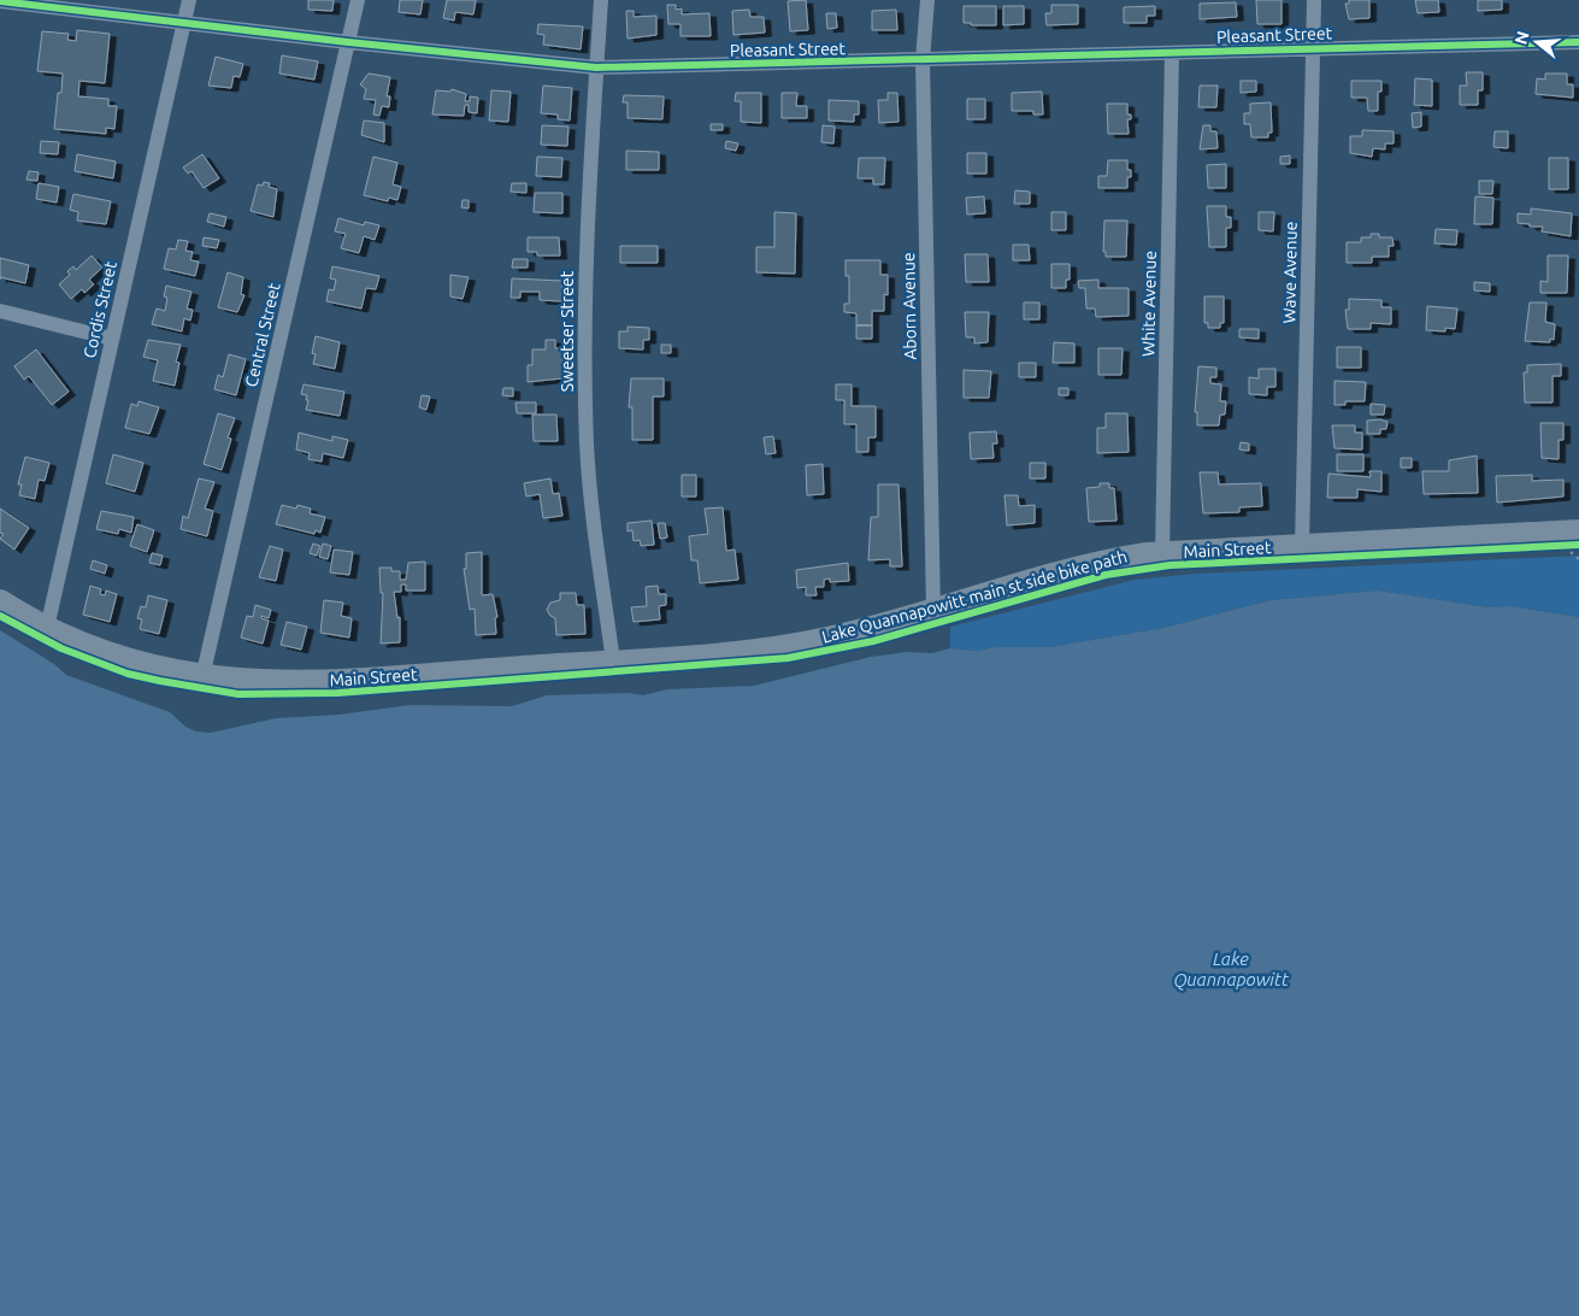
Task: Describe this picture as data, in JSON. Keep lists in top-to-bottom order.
{
  "streets": {
    "main road": ["Main Street"],
    "street": [
      "Pleasant Street",
      "Wave Avenue",
      "White Avenue",
      "Aborn Avenue",
      "Cordis Street",
      "Sweetser Street",
      "Central Street"
    ],
    "cycle path": ["Lake Quannapowitt main st side bike path"]
  },
  "crossings": [
    ["Pleasant Street", "Wave Avenue"],
    ["Pleasant Street", "White Avenue"],
    ["Pleasant Street", "Aborn Avenue"],
    ["Pleasant Street", "Cordis Street"],
    ["Pleasant Street", "Sweetser Street"],
    ["Pleasant Street", "Central Street"],
    ["Wave Avenue", "Main Street"],
    ["White Avenue", "Main Street"],
    ["Aborn Avenue", "Main Street"],
    ["Cordis Street", "Main Street"],
    ["Sweetser Street", "Main Street"],
    ["Central Street", "Main Street"]
  ],
  "water": ["Lake Quannapowitt"],
  "north": "left"
}
